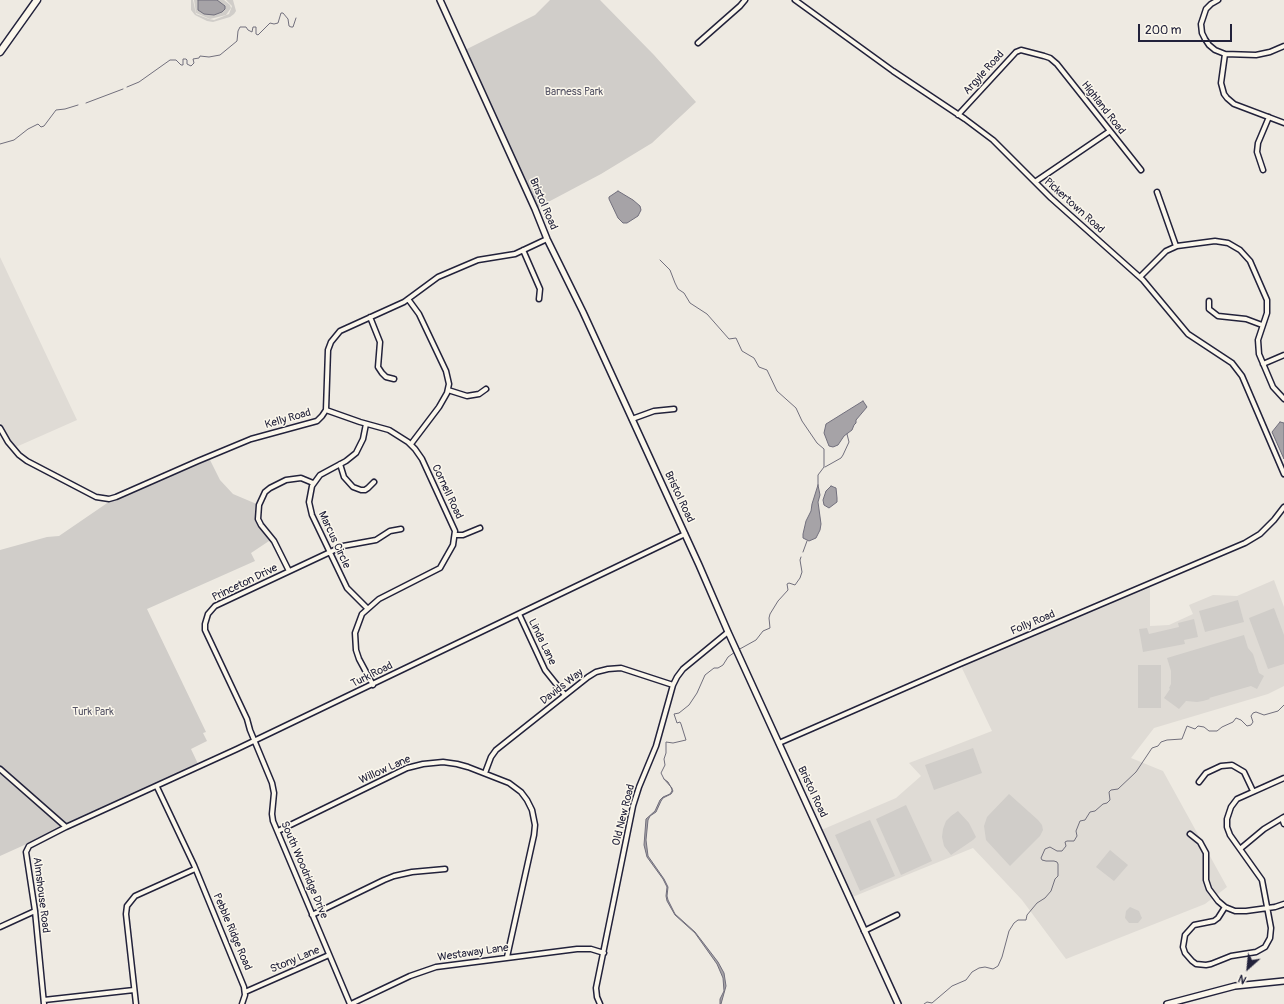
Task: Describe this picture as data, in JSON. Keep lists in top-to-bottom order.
{
  "streets": {
    "main road": ["Bristol Road"],
    "street": [
      "Argyle Road",
      "Highland Road",
      "Pickertown Road",
      "Kelly Road",
      "Cornell Road",
      "Marcus Circle",
      "Princeton Drive",
      "Folly Road",
      "Linda Lane",
      "Turk Road",
      "Davids Way",
      "Willow Lane",
      "Old New Road",
      "South Woodridge Drive",
      "Almshouse Road",
      "Pebble Ridge Road",
      "Westaway Lane",
      "Stony Lane"
    ]
  },
  "crossings": [
    ["Argyle Road", "Highland Road"],
    ["Argyle Road", "Pickertown Road"],
    ["Bristol Road", "Kelly Road"],
    ["Bristol Road", "Folly Road"],
    ["Bristol Road", "Turk Road"],
    ["Bristol Road", "Old New Road"],
    ["Kelly Road", "Cornell Road"],
    ["Cornell Road", "Marcus Circle"],
    ["Cornell Road", "Turk Road"],
    ["Marcus Circle", "Princeton Drive"],
    ["Princeton Drive", "Turk Road"],
    ["Princeton Drive", "South Woodridge Drive"],
    ["Linda Lane", "Turk Road"],
    ["Linda Lane", "Davids Way"],
    ["Turk Road", "South Woodridge Drive"],
    ["Turk Road", "Almshouse Road"],
    ["Turk Road", "Pebble Ridge Road"],
    ["Davids Way", "Willow Lane"],
    ["Davids Way", "Old New Road"],
    ["Willow Lane", "South Woodridge Drive"],
    ["Willow Lane", "Westaway Lane"],
    ["Old New Road", "Westaway Lane"],
    ["South Woodridge Drive", "Westaway Lane"],
    ["South Woodridge Drive", "Stony Lane"],
    ["Pebble Ridge Road", "Stony Lane"]
  ],
  "parks": ["Barness Park", "Turk Park"],
  "scale_bar": "200 m",
  "north": "bottom left"
}
